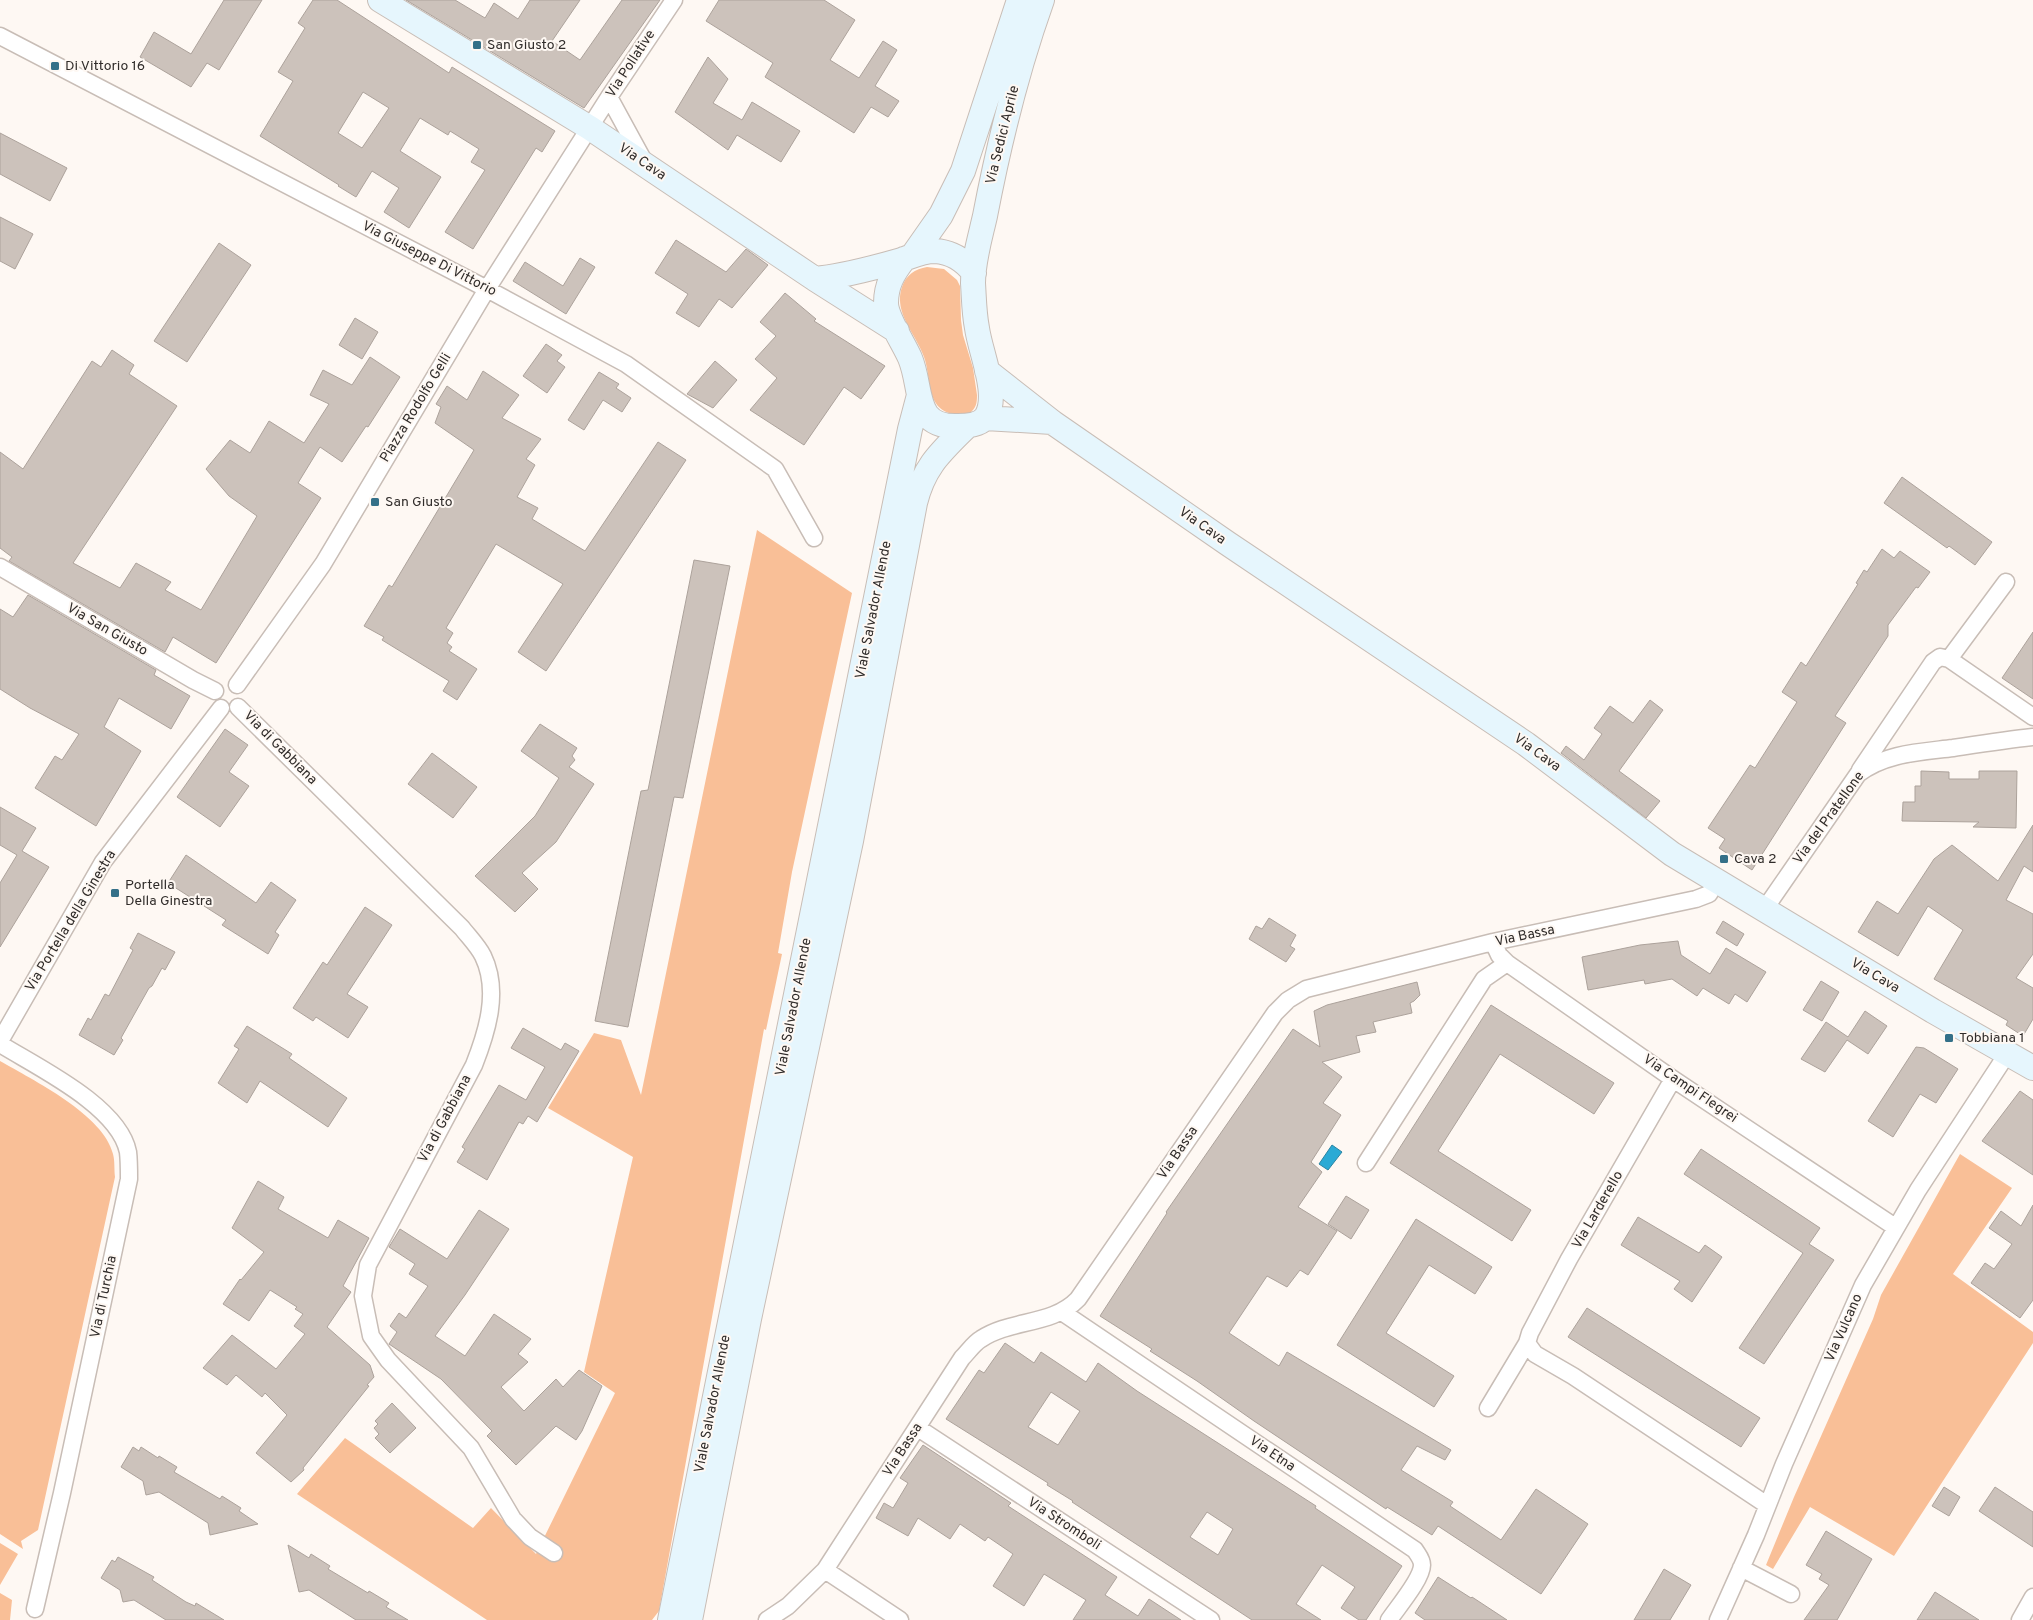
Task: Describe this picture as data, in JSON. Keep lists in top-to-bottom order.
{
  "streets": {
    "main road": ["Via Sedici Aprile", "Via Cava", "Viale Salvador Allende"],
    "street": [
      "Via Pollative",
      "Via Giuseppe Di Vittorio",
      "Piazza Rodolfo Gelli",
      "Via San Giusto",
      "Via di Gabbiana",
      "Via del Pratellone",
      "Via Portella della Ginestra",
      "Via Bassa",
      "Via Campi Flegrei",
      "Via Larderello",
      "Via di Turchia",
      "Via Vulcano",
      "Via Etna",
      "Via Stromboli"
    ]
  },
  "crossings": [
    ["Via Pollative", "Via Cava"],
    ["Via Pollative", "Piazza Rodolfo Gelli"],
    ["Via Sedici Aprile", "Via Cava"],
    ["Via Sedici Aprile", "Viale Salvador Allende"],
    ["Via Cava", "Piazza Rodolfo Gelli"],
    ["Via Cava", "Via del Pratellone"],
    ["Via Cava", "Via Bassa"],
    ["Via Cava", "Via Vulcano"],
    ["Via Giuseppe Di Vittorio", "Piazza Rodolfo Gelli"],
    ["Piazza Rodolfo Gelli", "Via San Giusto"],
    ["Piazza Rodolfo Gelli", "Via di Gabbiana"],
    ["Piazza Rodolfo Gelli", "Via Portella della Ginestra"],
    ["Via San Giusto", "Via di Gabbiana"],
    ["Via San Giusto", "Via Portella della Ginestra"],
    ["Via di Gabbiana", "Via Portella della Ginestra"],
    ["Via Portella della Ginestra", "Via di Turchia"],
    ["Via Bassa", "Via Campi Flegrei"],
    ["Via Bassa", "Via Etna"],
    ["Via Bassa", "Via Stromboli"],
    ["Via Campi Flegrei", "Via Larderello"],
    ["Via Campi Flegrei", "Via Vulcano"]
  ],
  "places": {
    "transit": [
      "San Giusto 2",
      "Di Vittorio 16",
      "San Giusto",
      "Cava 2",
      "Portella Della Ginestra",
      "Tobbiana 1"
    ]
  }
}
